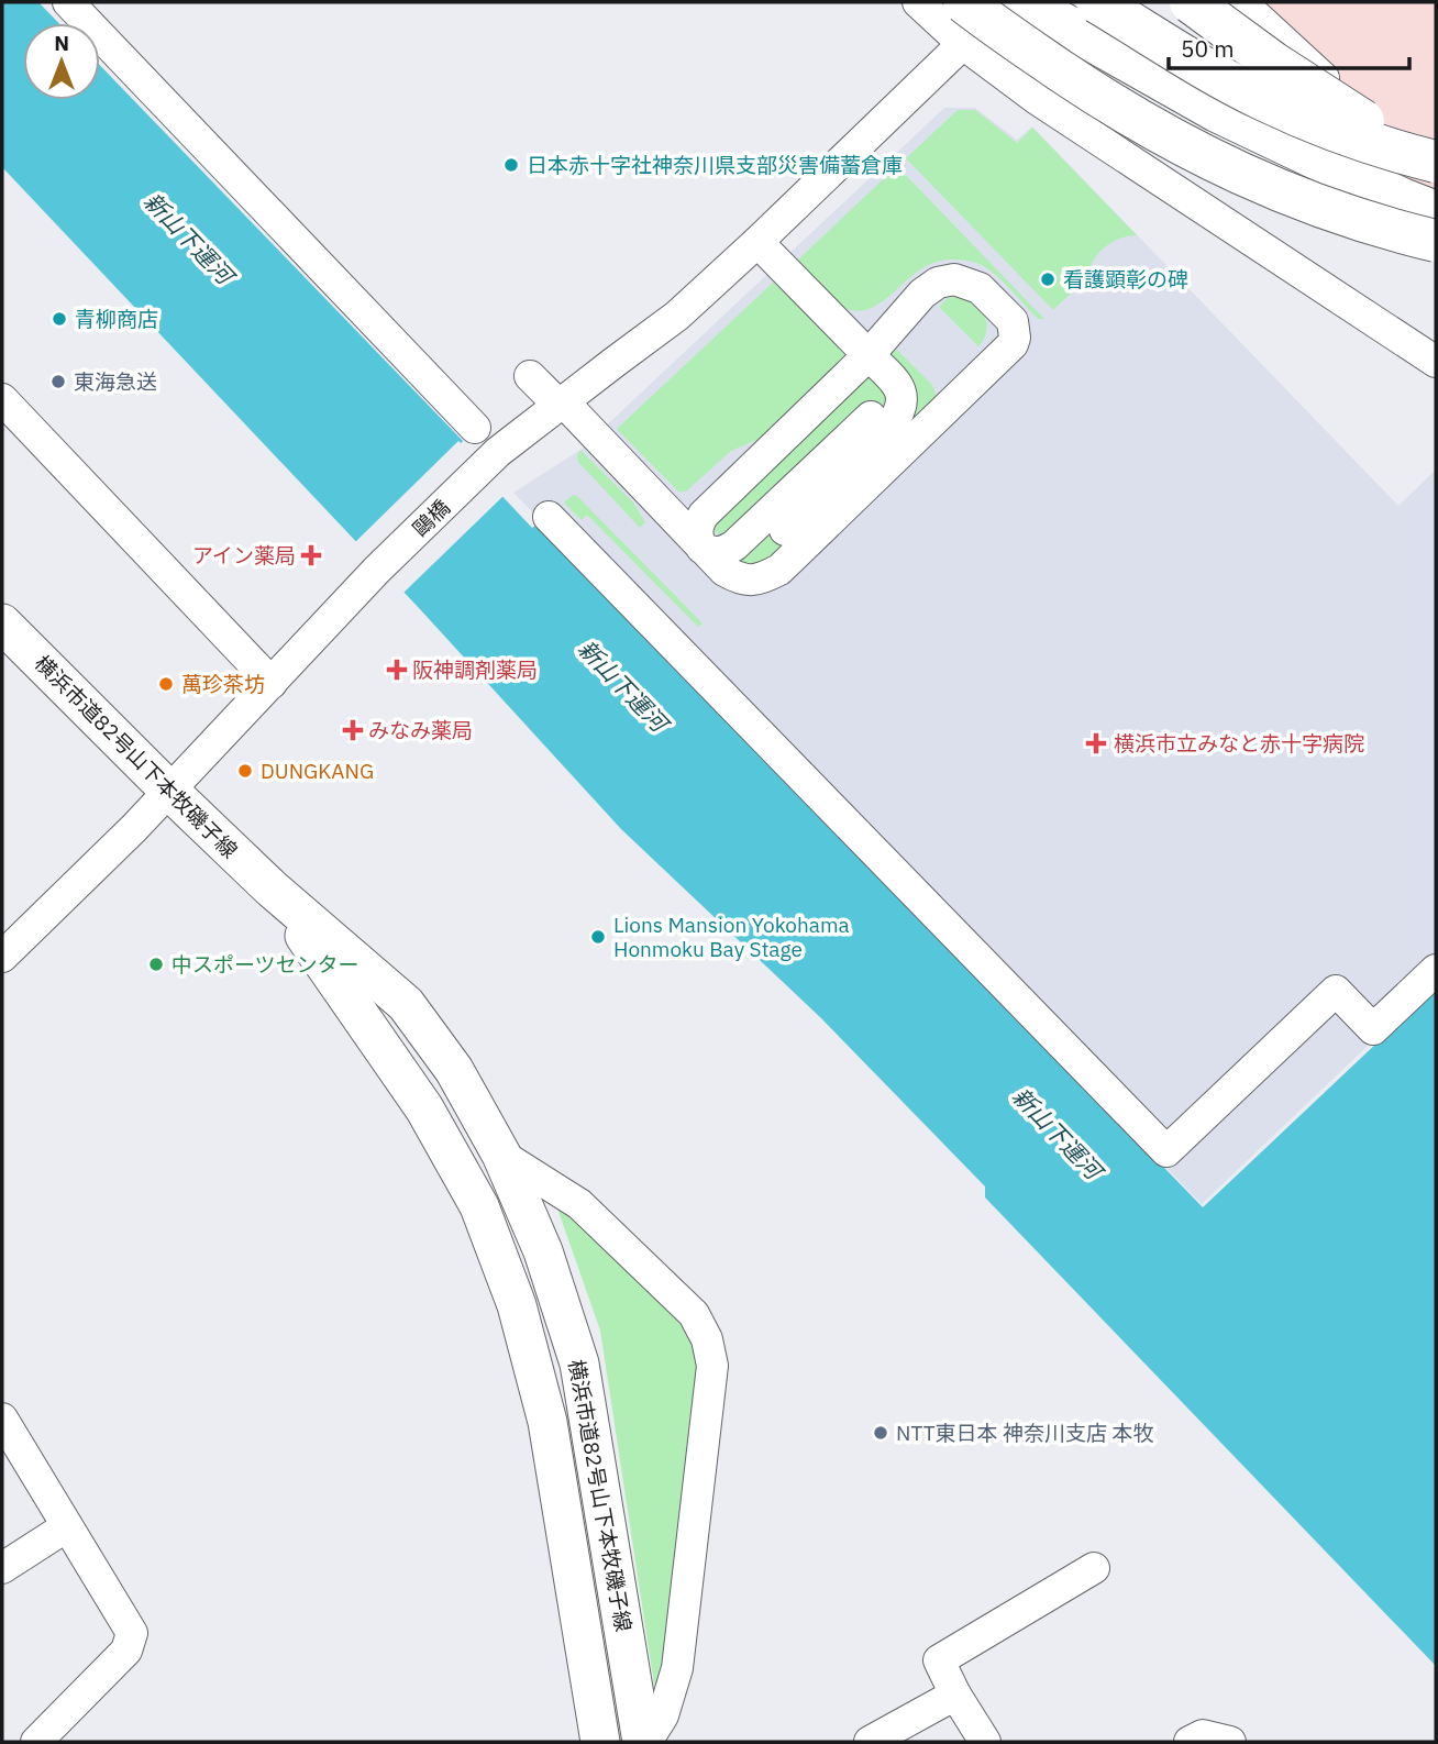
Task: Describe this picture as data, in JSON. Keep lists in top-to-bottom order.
{
  "streets": {
    "main road": ["横浜市道82号山下本牧磯子線"],
    "street": ["鷗橋"]
  },
  "crossings": [
    ["鷗橋", "横浜市道82号山下本牧磯子線"]
  ],
  "water": ["新山下運河"],
  "places": {
    "other": [
      "日本赤十字社神奈川県支部災害備蓄倉庫",
      "看護顕彰の碑",
      "青柳商店",
      "東海急送",
      "萬珍茶坊",
      "DUNGKANG",
      "Lions Mansion Yokohama Honmoku Bay Stage",
      "中スポーツセンター",
      "NTT東日本 神奈川支店 本牧"
    ],
    "health": [
      "アイン薬局",
      "阪神調剤薬局",
      "みなみ薬局",
      "横浜市立みなと赤十字病院"
    ]
  },
  "scale_bar": "50 m",
  "north": "top"
}
